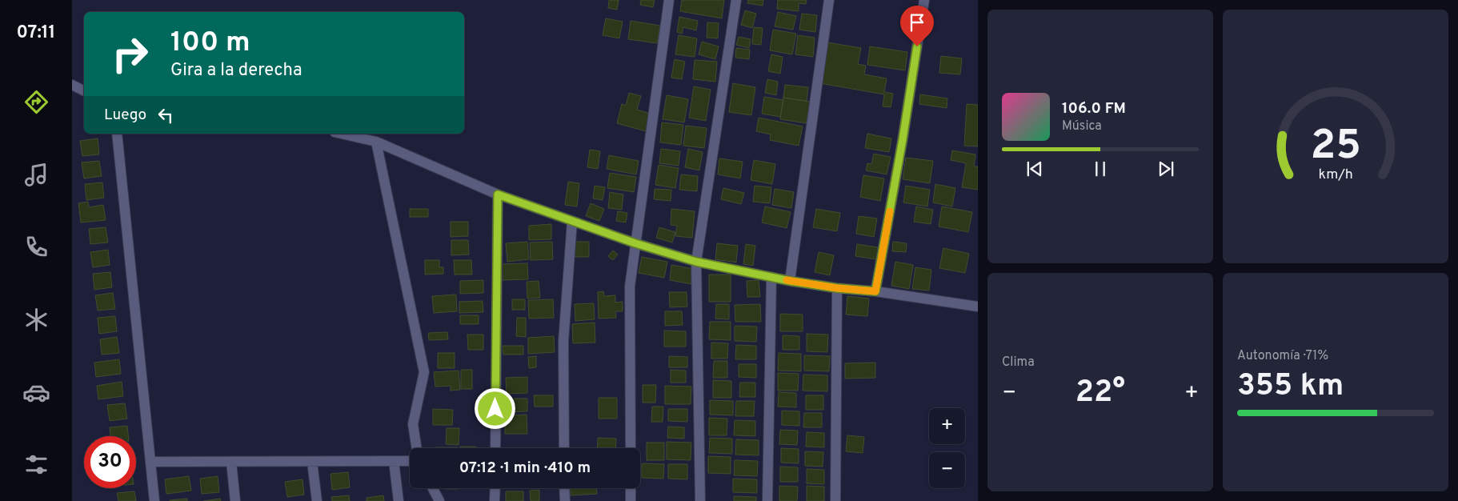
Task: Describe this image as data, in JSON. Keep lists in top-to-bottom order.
{
  "page": {
    "tabs": "07:11",
    "turn": ["100 m", "Gira a la derecha"],
    "song": ["106.0 FM", "Música"],
    "then": "Luego",
    "tile": [
      "Clima",
      ["Autonomía · 71%", "355 km"]
    ],
    "heat": ["−", "22°", "+"],
    "map_buttons": ["+", "−"],
    "limit": "30",
    "trip": "07:12 · 1 min · 410 m",
    "gauge": ["25", "km/h"]
  }
}
